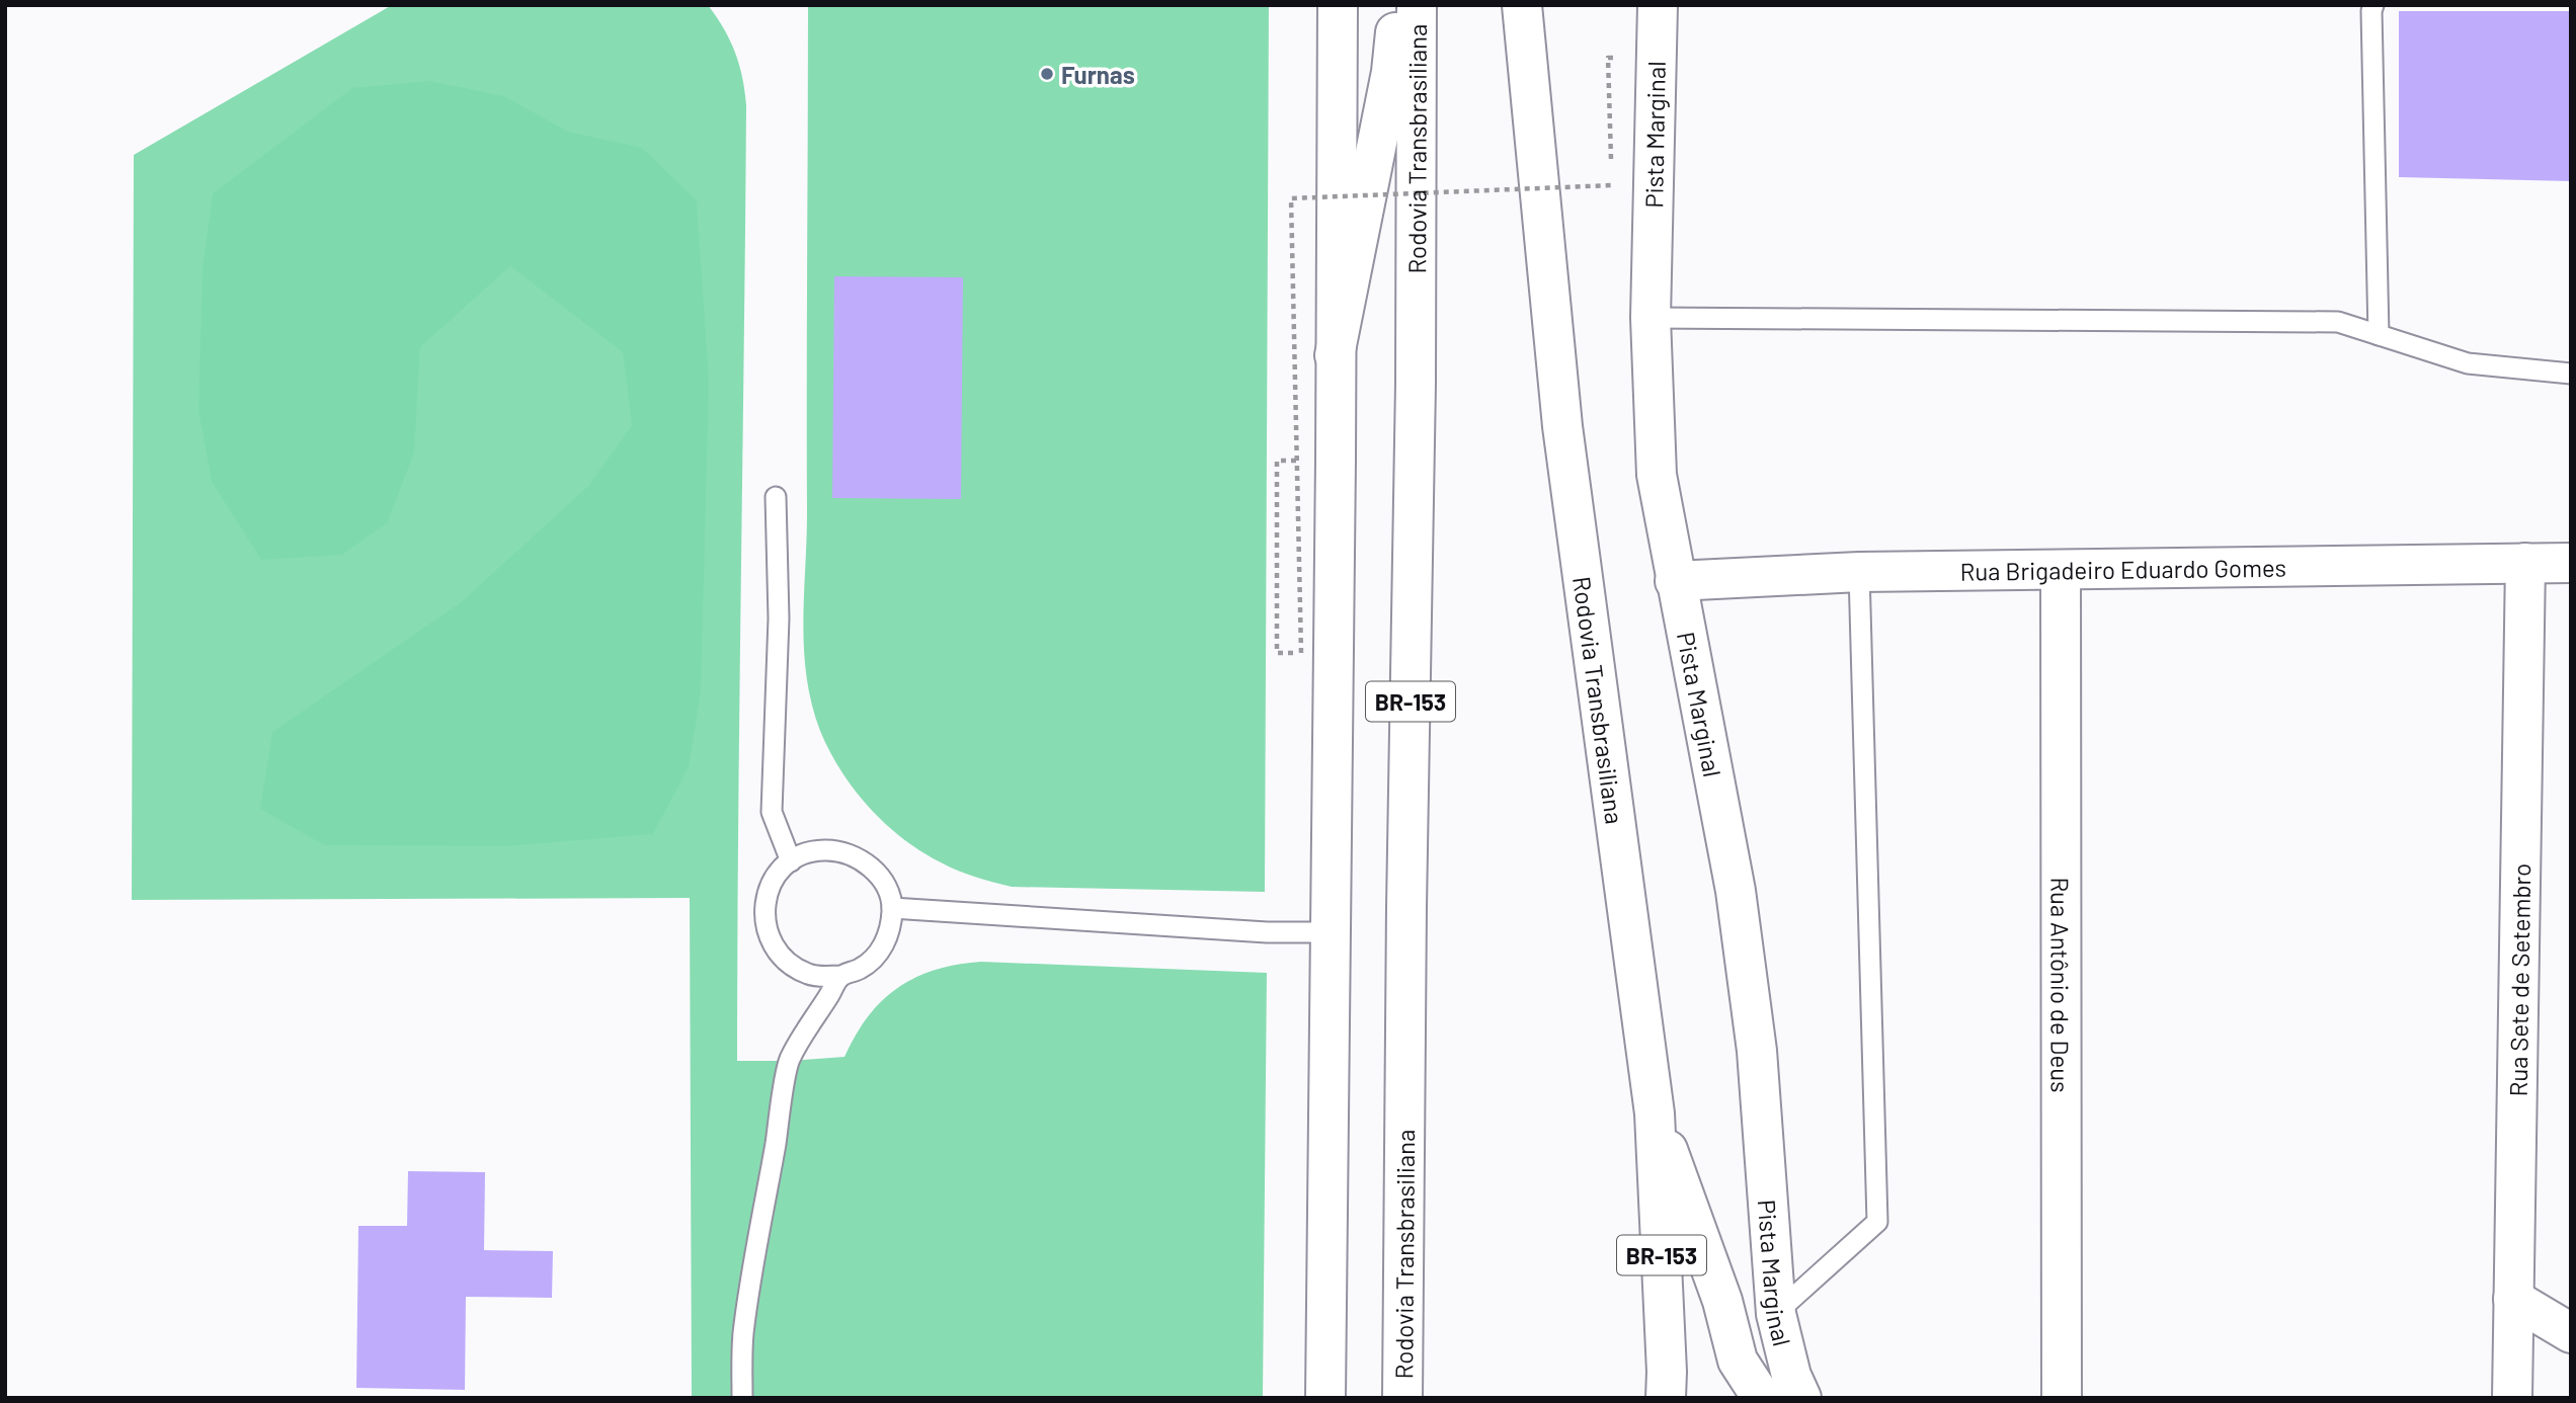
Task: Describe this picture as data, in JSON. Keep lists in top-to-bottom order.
{
  "streets": {
    "main road": [
      "Pista Marginal",
      "Rodovia Transbrasiliana",
      "Rua Brigadeiro Eduardo Gomes",
      "BR-153",
      "Rua Sete de Setembro",
      "Rua Antônio de Deus"
    ]
  },
  "crossings": [
    ["Pista Marginal", "Rua Brigadeiro Eduardo Gomes"],
    ["Rua Brigadeiro Eduardo Gomes", "Rua Sete de Setembro"],
    ["Rua Brigadeiro Eduardo Gomes", "Rua Antônio de Deus"]
  ],
  "places": ["Furnas"]
}
